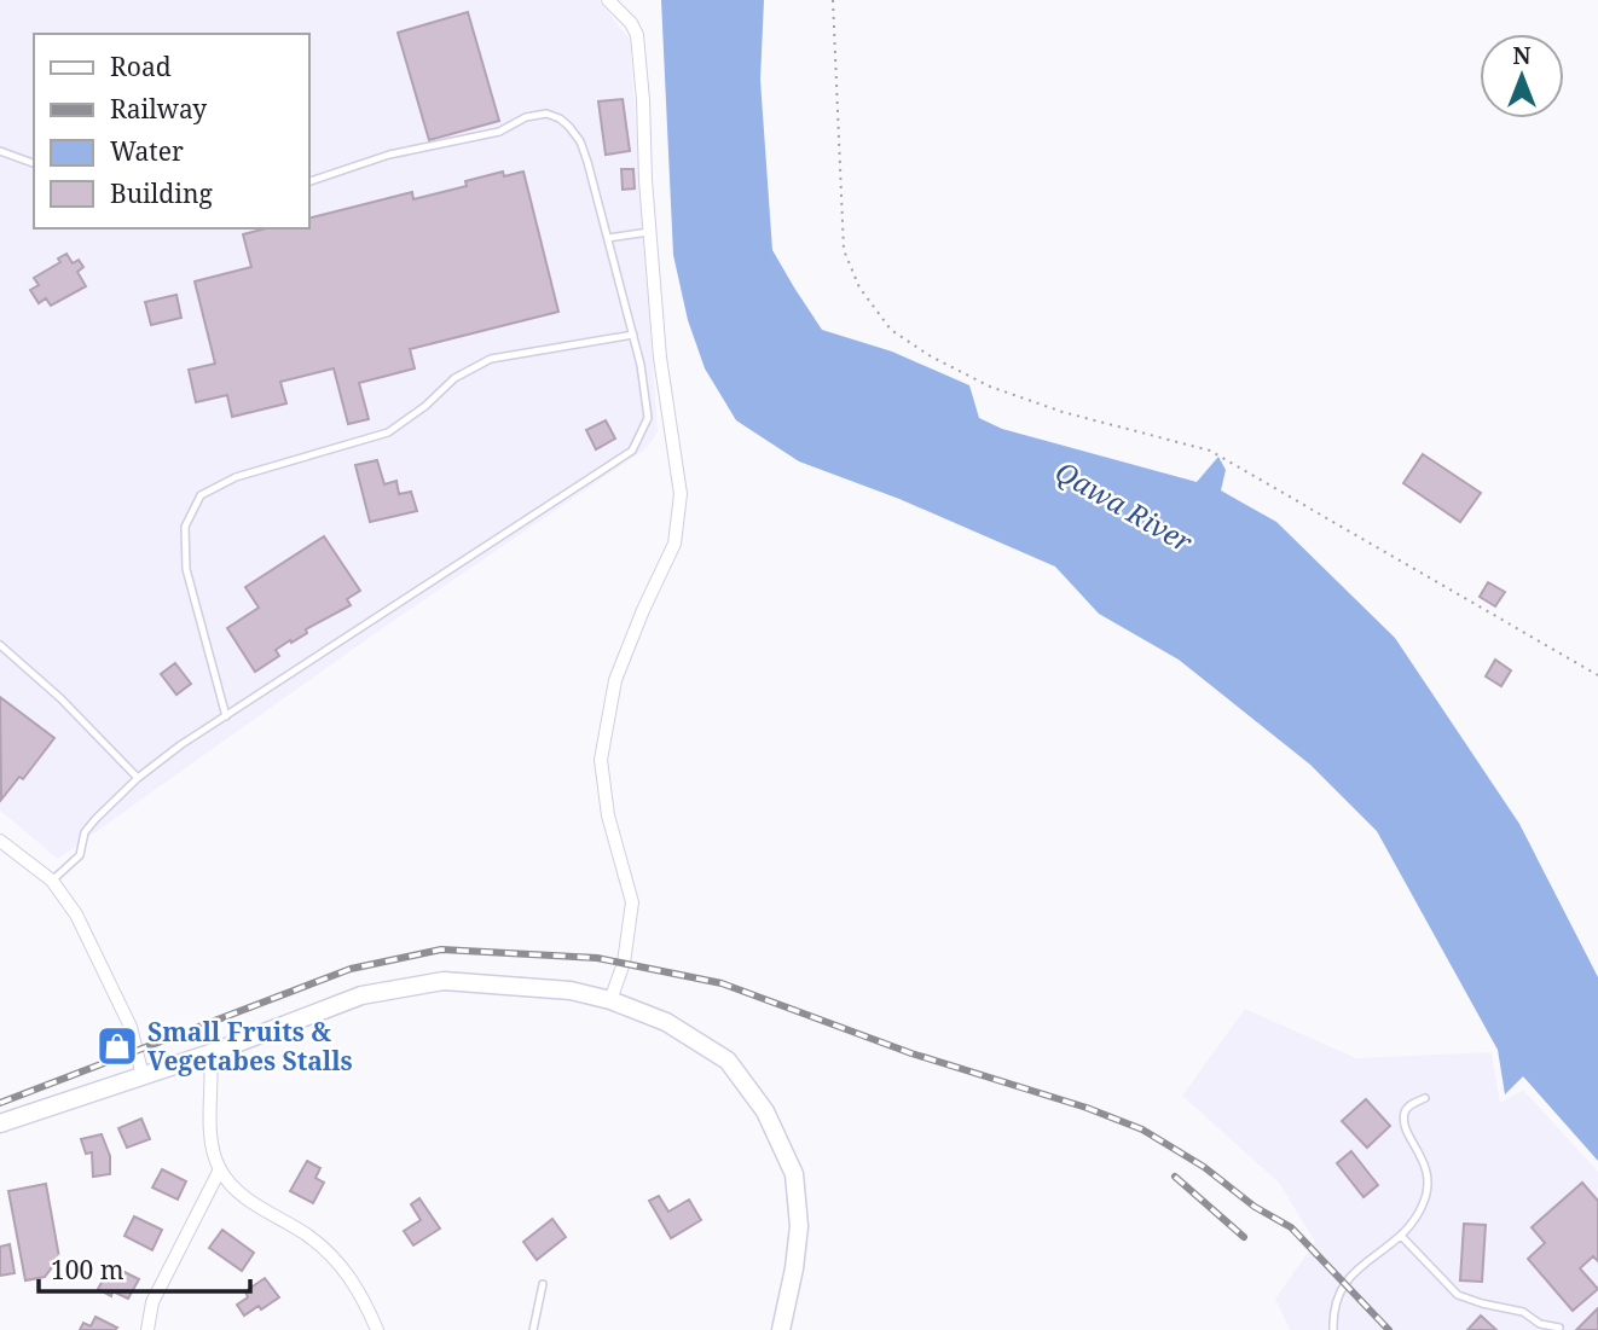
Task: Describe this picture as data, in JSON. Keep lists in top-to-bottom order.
{
  "water": ["Qawa River"],
  "places": {
    "shop": ["Small Fruits & Vegetabes Stalls"]
  },
  "legend": [
    "Road",
    "Railway",
    "Water",
    "Building"
  ],
  "scale_bar": "100 m",
  "north": "top"
}
